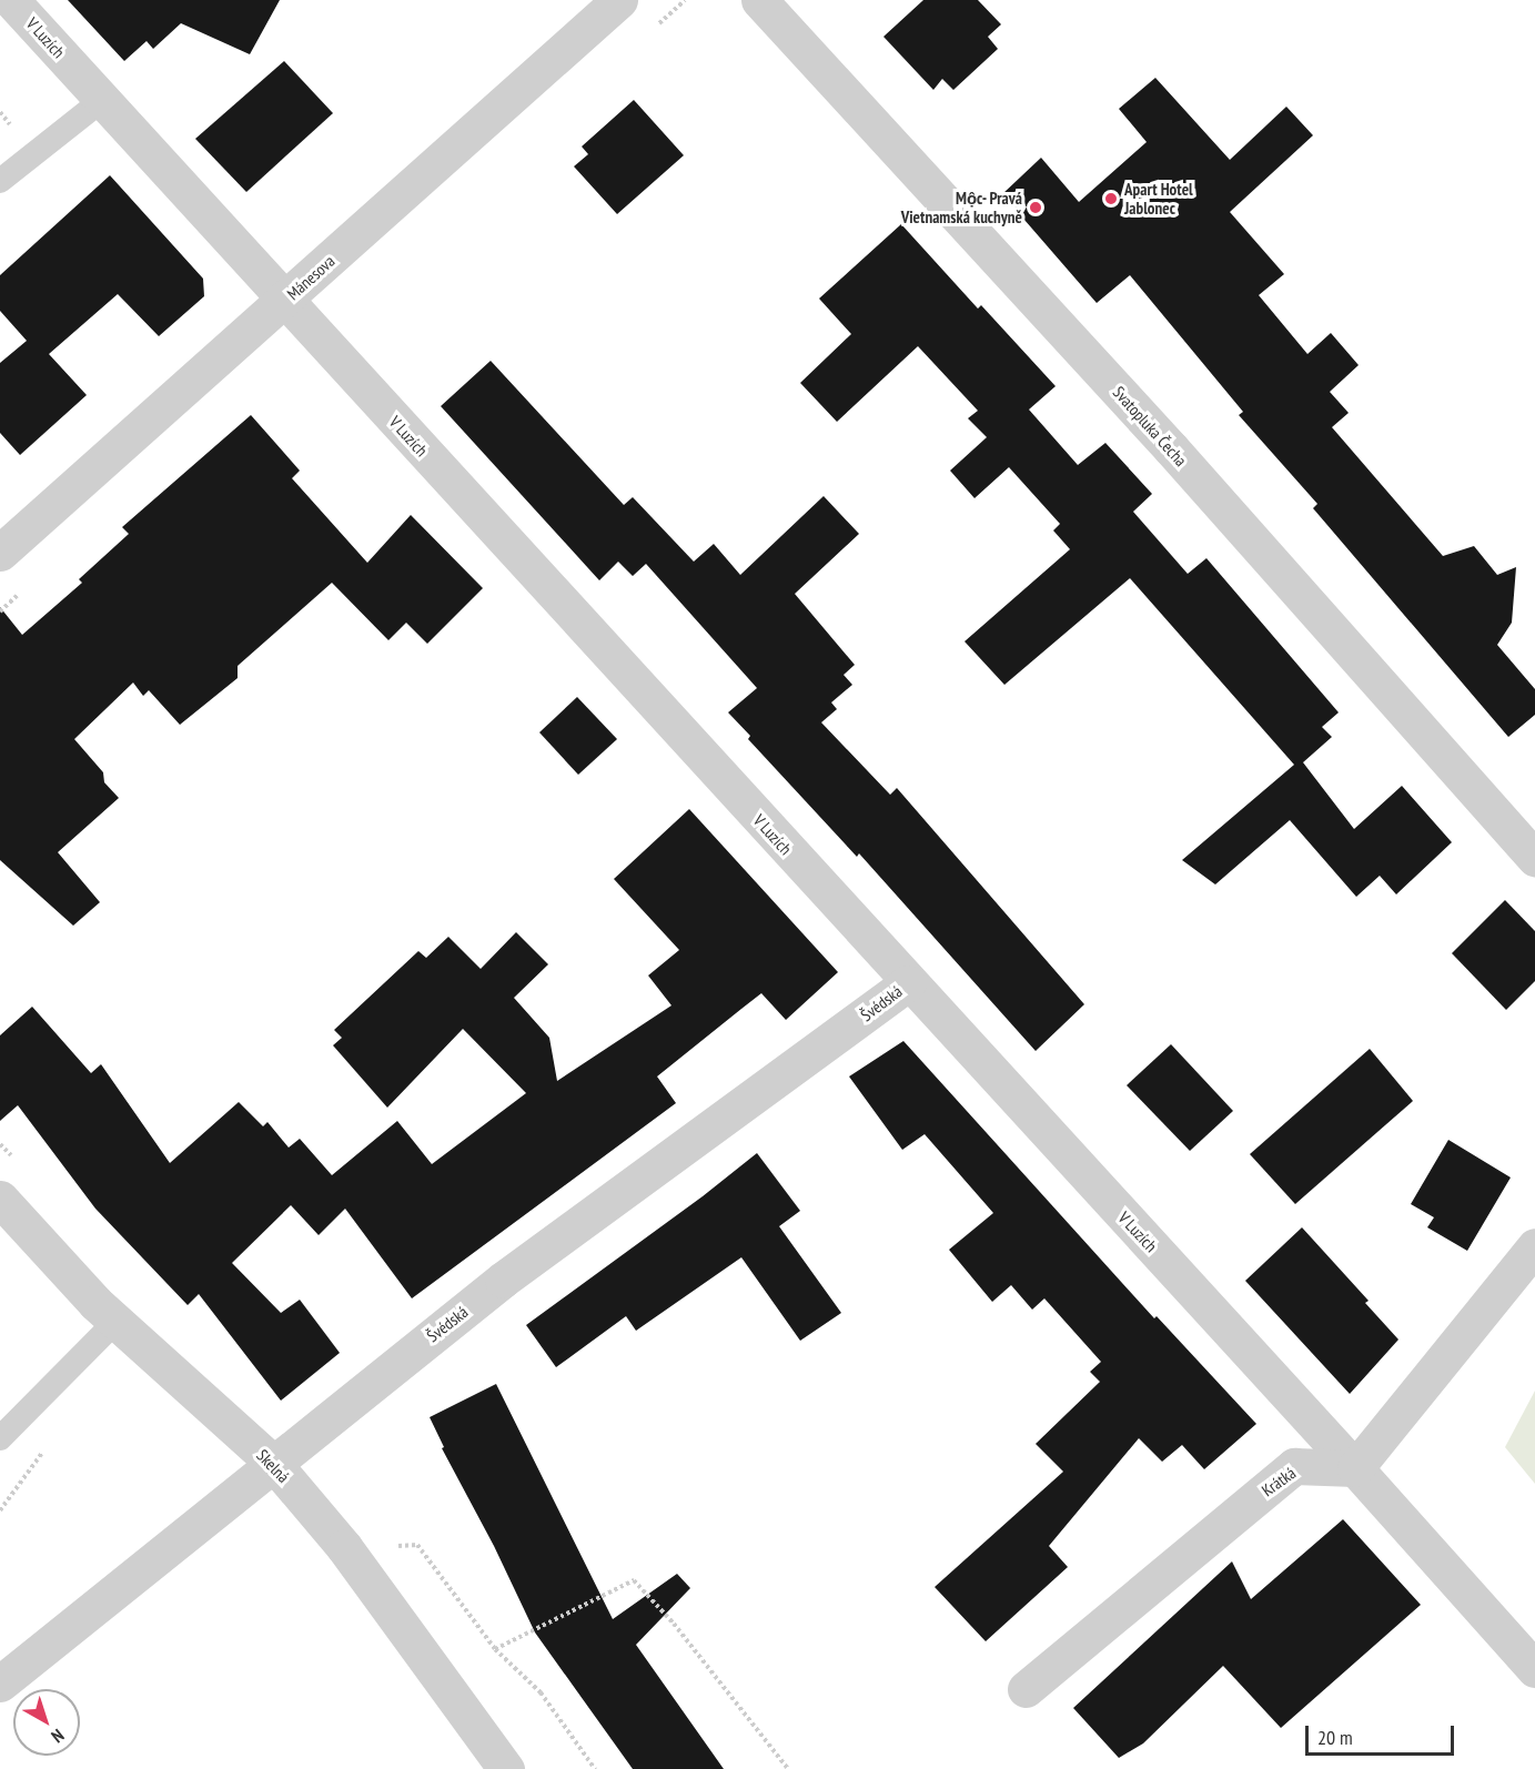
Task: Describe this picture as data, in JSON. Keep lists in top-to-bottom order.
{
  "streets": {
    "street": [
      "V Luzích",
      "Mánesova",
      "Svatopluka Čecha",
      "Švédská",
      "Skelná",
      "Krátká"
    ]
  },
  "crossings": [
    ["V Luzích", "Mánesova"],
    ["V Luzích", "Švédská"],
    ["V Luzích", "Krátká"],
    ["Švédská", "Skelná"]
  ],
  "places": ["Apart Hotel Jablonec", "Mộc- Pravá Vietnamská kuchyně"],
  "scale_bar": "20 m",
  "north": "bottom right"
}
